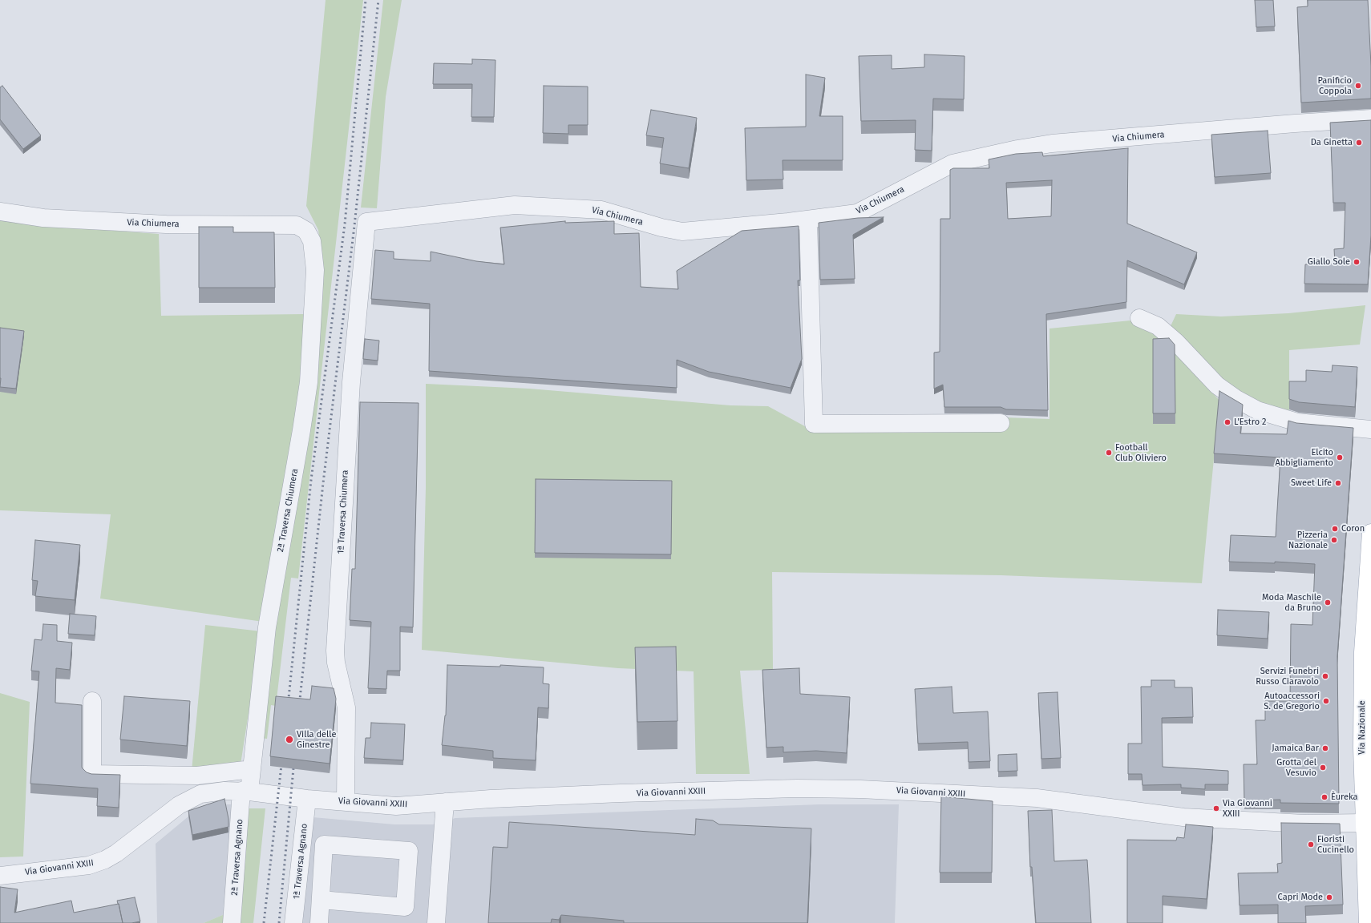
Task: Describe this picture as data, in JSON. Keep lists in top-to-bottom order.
{
  "streets": {
    "main road": ["Via Nazionale"],
    "street": [
      "Via Chiumera",
      "2ª Traversa Chiumera",
      "1ª Traversa Chiumera",
      "Via Giovanni XXIII",
      "2ª Traversa Agnano",
      "1ª Traversa Agnano"
    ]
  },
  "crossings": [
    ["Via Chiumera", "2ª Traversa Chiumera"],
    ["Via Chiumera", "1ª Traversa Chiumera"],
    ["2ª Traversa Chiumera", "Via Giovanni XXIII"],
    ["2ª Traversa Chiumera", "2ª Traversa Agnano"],
    ["1ª Traversa Chiumera", "Via Giovanni XXIII"],
    ["Via Nazionale", "Via Giovanni XXIII"],
    ["Via Giovanni XXIII", "2ª Traversa Agnano"],
    ["Via Giovanni XXIII", "1ª Traversa Agnano"]
  ],
  "places": [
    "Panificio Coppola",
    "Da Ginetta",
    "Giallo Sole",
    "L'Estro 2",
    "Football Club Oliviero",
    "Elcito Abbigliamento",
    "Sweet Life",
    "Coron",
    "Pizzeria Nazionale",
    "Moda Maschile da Bruno",
    "Servizi Funebri Russo Ciaravolo",
    "Autoaccessori S. de Gregorio",
    "Villa delle Ginestre",
    "Jamaica Bar",
    "Grotta del Vesuvio",
    "Èureka",
    "Via Giovanni XXIII",
    "Fioristi Cucinello",
    "Capri Mode"
  ]
}
